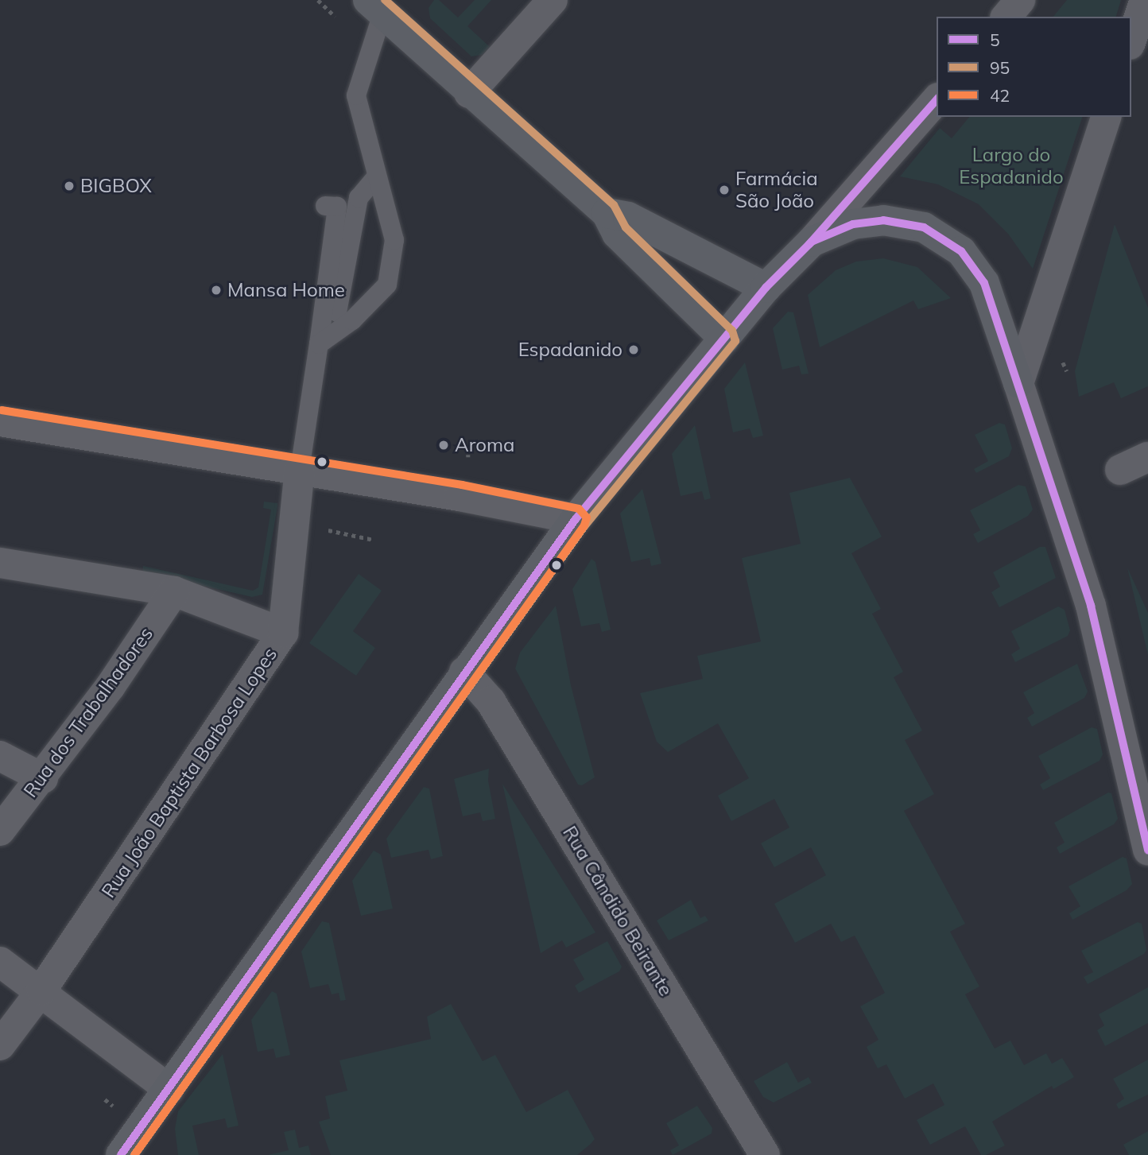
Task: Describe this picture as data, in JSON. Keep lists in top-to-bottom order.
{
  "streets": {
    "street": ["Rua dos Trabalhadores", "Rua João Baptista Barbosa Lopes", "Rua Cândido Beirante"]
  },
  "parks": ["Largo do Espadanido"],
  "places": [
    "BIGBOX",
    "Farmácia São João",
    "Mansa Home",
    "Espadanido",
    "Aroma"
  ],
  "lines": ["transit line 95", "transit line 5", "transit line 42"],
  "legend": ["5", "95", "42"]
}
